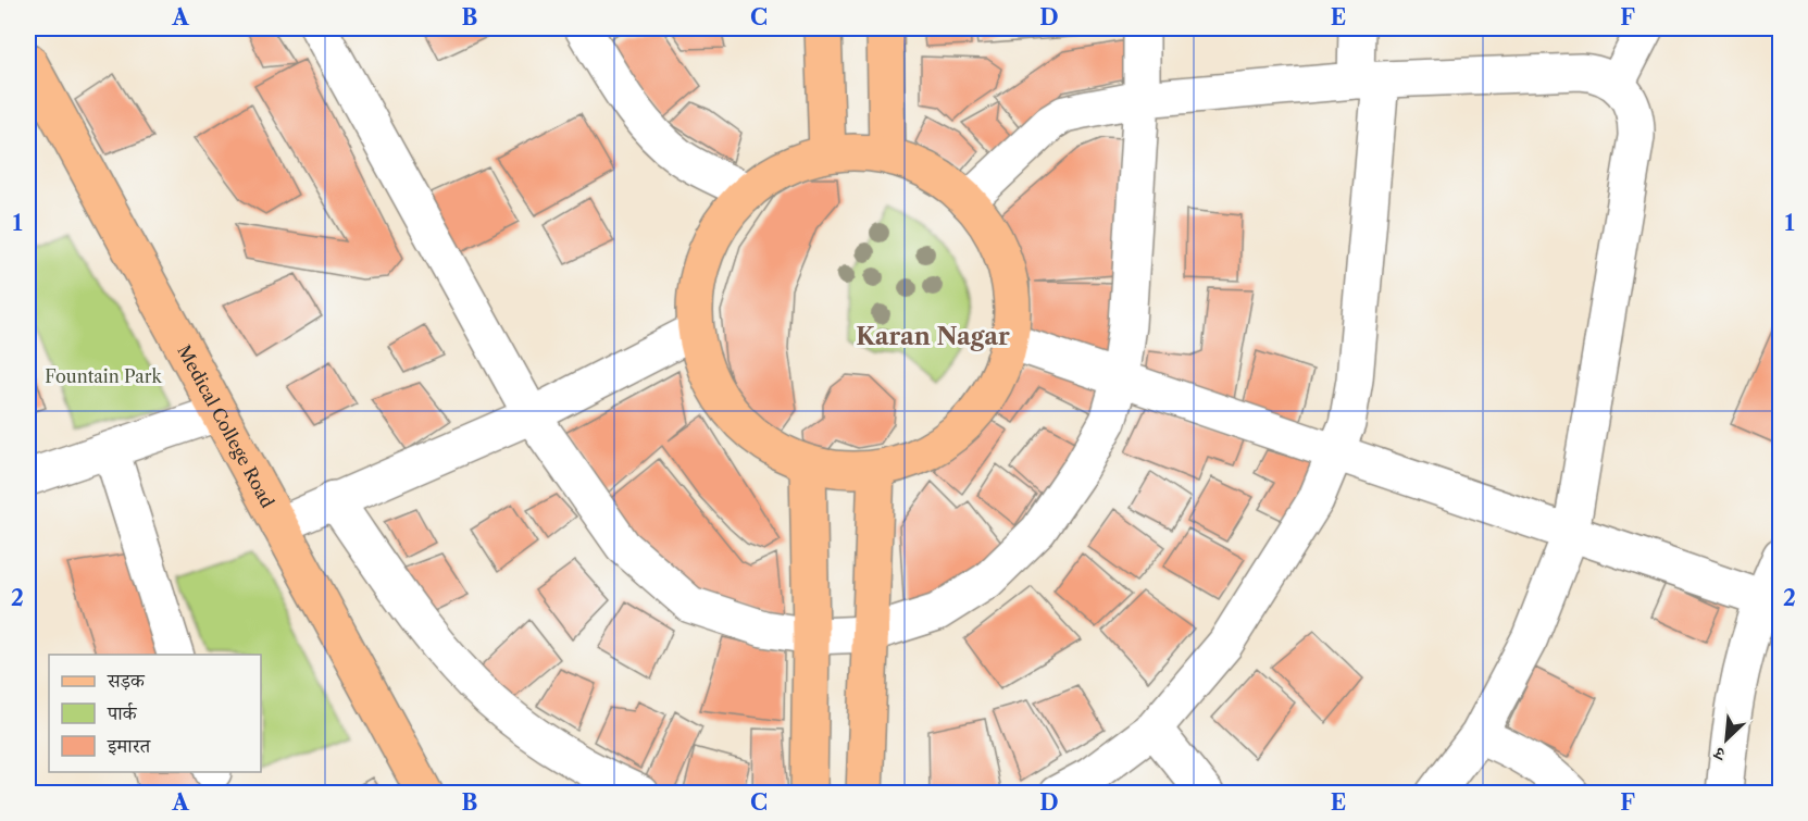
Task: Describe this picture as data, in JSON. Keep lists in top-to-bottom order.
{
  "streets": {
    "main road": ["Medical College Road"]
  },
  "districts": ["Karan Nagar"],
  "parks": ["Fountain Park"],
  "legend": ["सड़क", "पार्क", "इमारत"],
  "north": "bottom left",
  "grid": {
    "columns": [
      "A",
      "B",
      "C",
      "D",
      "E",
      "F"
    ],
    "rows": ["1", "2"]
  }
}
